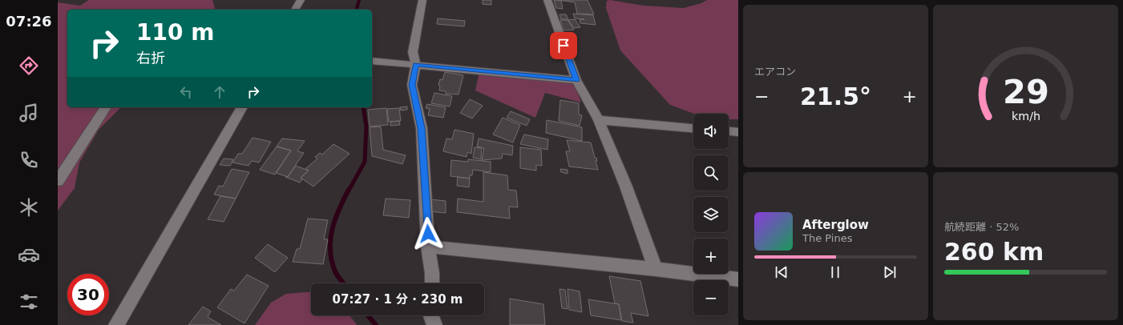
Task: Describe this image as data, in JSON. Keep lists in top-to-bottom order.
{
  "page": {
    "tabs": "07:26",
    "tile": [
      "エアコン",
      ["航続距離 · 52%", "260 km"]
    ],
    "turn": ["110 m", "右折"],
    "heat": ["−", "21.5°", "+"],
    "map_buttons": ["+", "−"],
    "song": ["Afterglow", "The Pines"],
    "limit": "30",
    "trip": "07:27 · 1 分 · 230 m",
    "gauge": ["29", "km/h"]
  }
}
